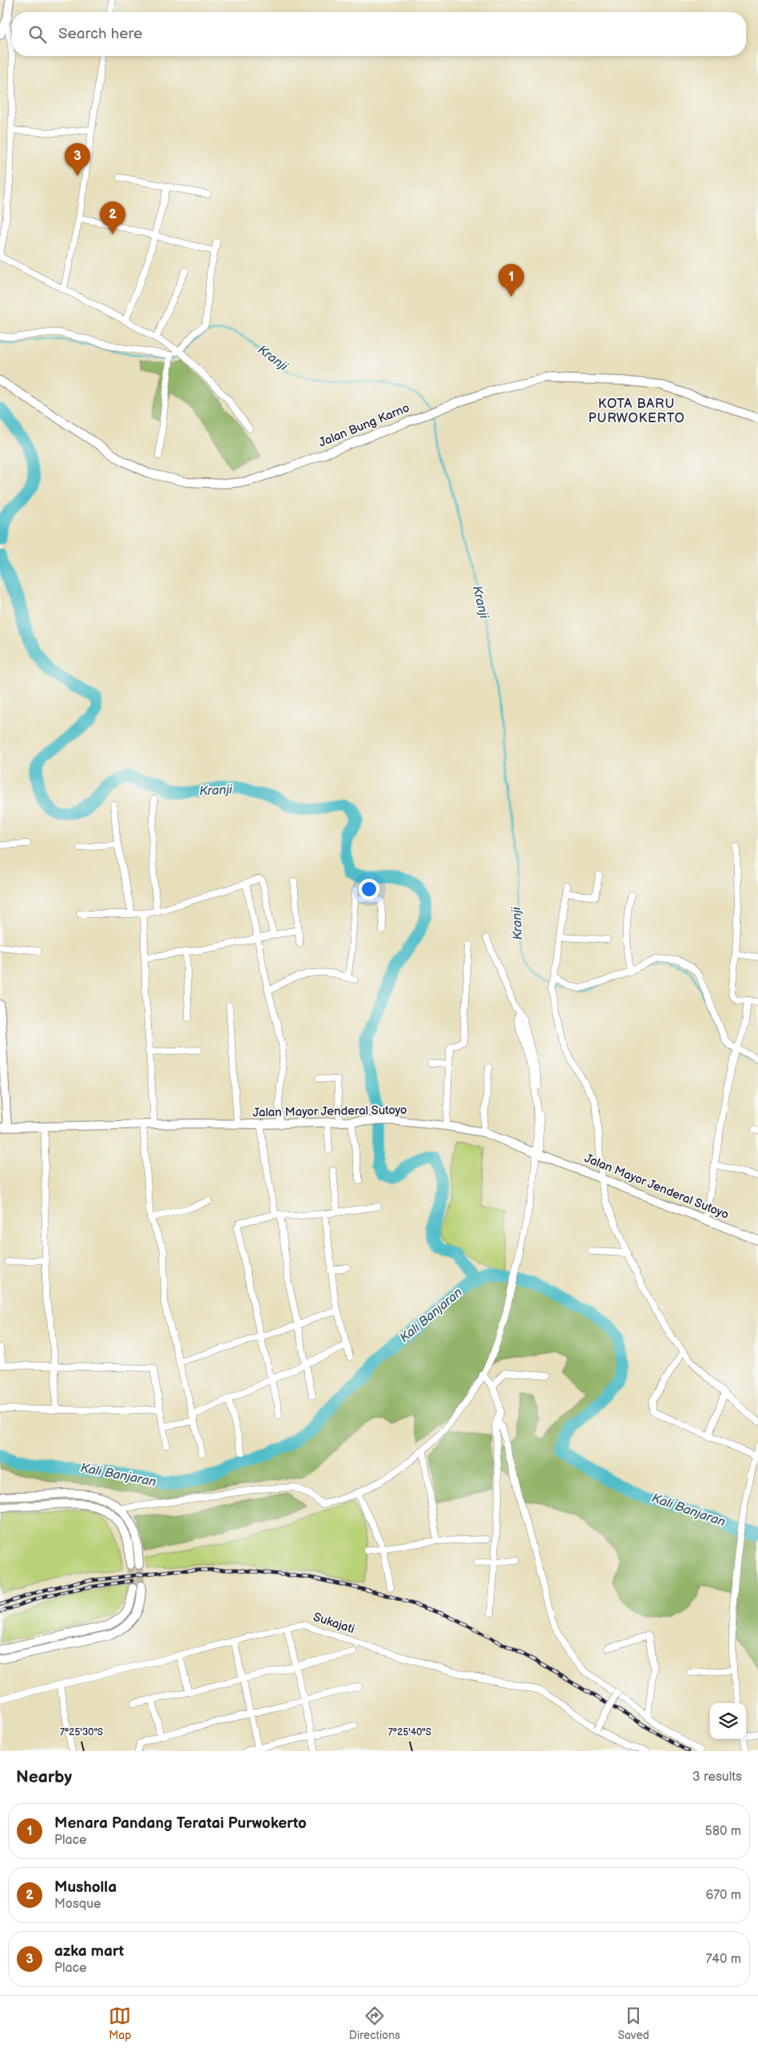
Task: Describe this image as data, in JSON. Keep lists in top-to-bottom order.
{
  "streets": {
    "main road": ["Jalan Bung Karno", "Jalan Mayor Jenderal Sutoyo"],
    "street": ["Sukajati"]
  },
  "districts": ["KOTA BARU PURWOKERTO"],
  "water": ["Kranji", "Kali Banjaran"],
  "page": {
    "search": "Search here",
    "pins": ["3", "2", "1"],
    "heading": ["Nearby", "3 results"],
    "list": [
      {
        "mark": "1",
        "name": "Menara Pandang Teratai Purwokerto",
        "note": "Place",
        "value": "580 m"
      },
      {
        "mark": "2",
        "name": "Musholla",
        "note": "Mosque",
        "value": "670 m"
      },
      {
        "mark": "3",
        "name": "azka mart",
        "note": "Place",
        "value": "740 m"
      }
    ],
    "nav": ["Map", "Directions", "Saved"]
  },
  "coordinates": ["7°25'30\"S", "7°25'40\"S"]
}
